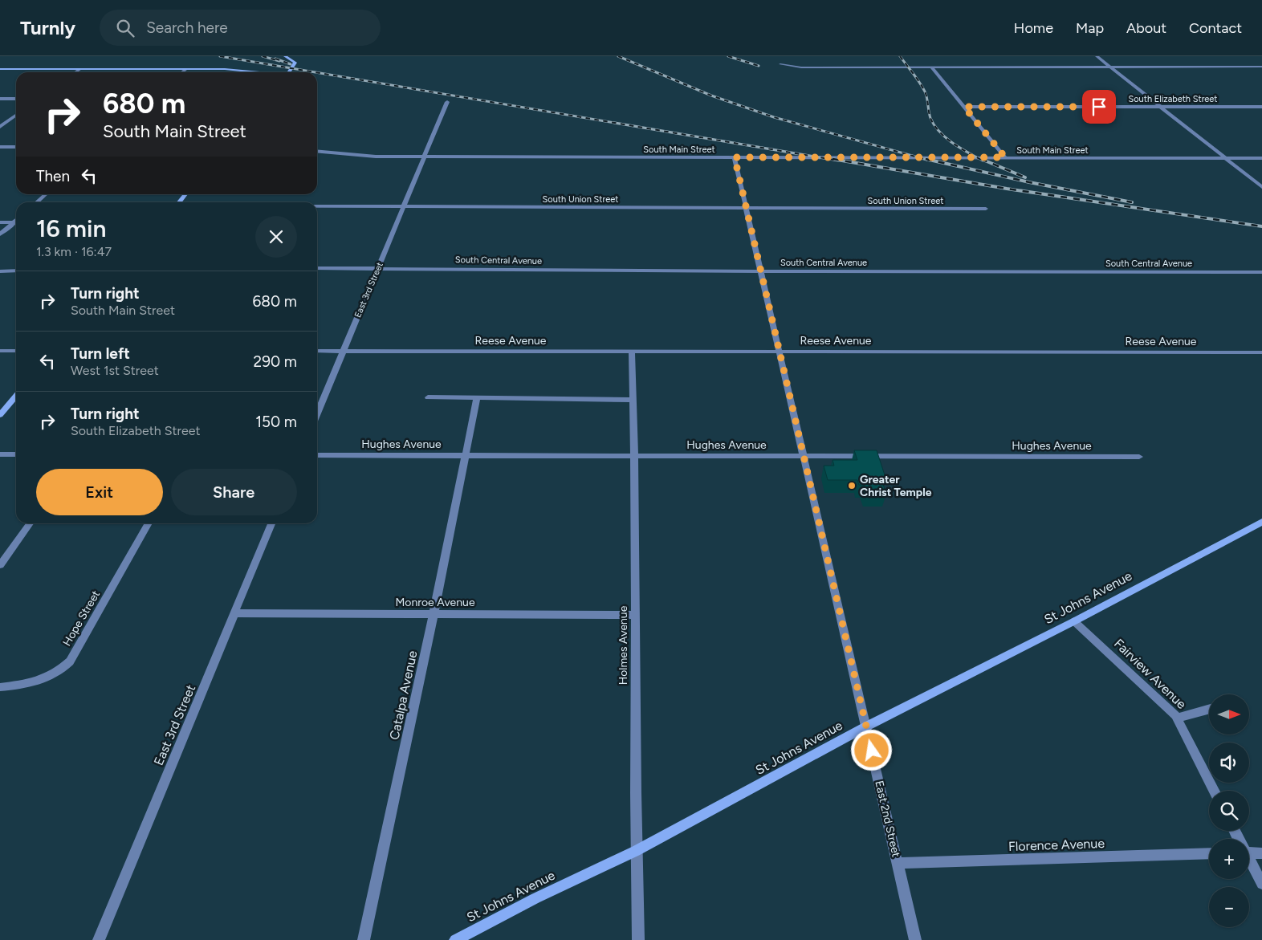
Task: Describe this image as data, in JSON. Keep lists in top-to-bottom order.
{
  "streets": {
    "street": [
      "South Elizabeth Street",
      "South Main Street",
      "South Union Street",
      "South Central Avenue",
      "East 3rd Street",
      "Reese Avenue",
      "Hughes Avenue",
      "St Johns Avenue",
      "Monroe Avenue",
      "Hope Street",
      "Holmes Avenue",
      "Fairview Avenue",
      "Catalpa Avenue",
      "East 2nd Street",
      "Florence Avenue"
    ]
  },
  "crossings": [
    ["South Main Street", "East 3rd Street"],
    ["South Main Street", "East 2nd Street"],
    ["South Union Street", "East 3rd Street"],
    ["South Union Street", "East 2nd Street"],
    ["South Central Avenue", "East 3rd Street"],
    ["South Central Avenue", "East 2nd Street"],
    ["East 3rd Street", "Reese Avenue"],
    ["East 3rd Street", "Monroe Avenue"],
    ["Reese Avenue", "Holmes Avenue"],
    ["Reese Avenue", "East 2nd Street"],
    ["Hughes Avenue", "Holmes Avenue"],
    ["Hughes Avenue", "Catalpa Avenue"],
    ["Hughes Avenue", "East 2nd Street"],
    ["St Johns Avenue", "Holmes Avenue"],
    ["St Johns Avenue", "Fairview Avenue"],
    ["St Johns Avenue", "East 2nd Street"],
    ["Monroe Avenue", "Holmes Avenue"],
    ["Monroe Avenue", "Catalpa Avenue"],
    ["East 2nd Street", "Florence Avenue"]
  ],
  "places": ["Greater Christ Temple"],
  "north": "right",
  "page": {
    "header": "Turnly",
    "search": "Search here",
    "nav": [
      "Home",
      "Map",
      "About",
      "Contact"
    ],
    "turn": ["680 m", "South Main Street"],
    "then": "Then",
    "heading": ["16 min", "1.3 km · 16:47"],
    "list": [
      {
        "name": "Turn right",
        "note": "South Main Street",
        "value": "680 m"
      },
      {
        "name": "Turn left",
        "note": "West 1st Street",
        "value": "290 m"
      },
      {
        "name": "Turn right",
        "note": "South Elizabeth Street",
        "value": "150 m"
      }
    ],
    "buttons": ["Exit", "Share"],
    "map_buttons": ["+", "−"]
  }
}
